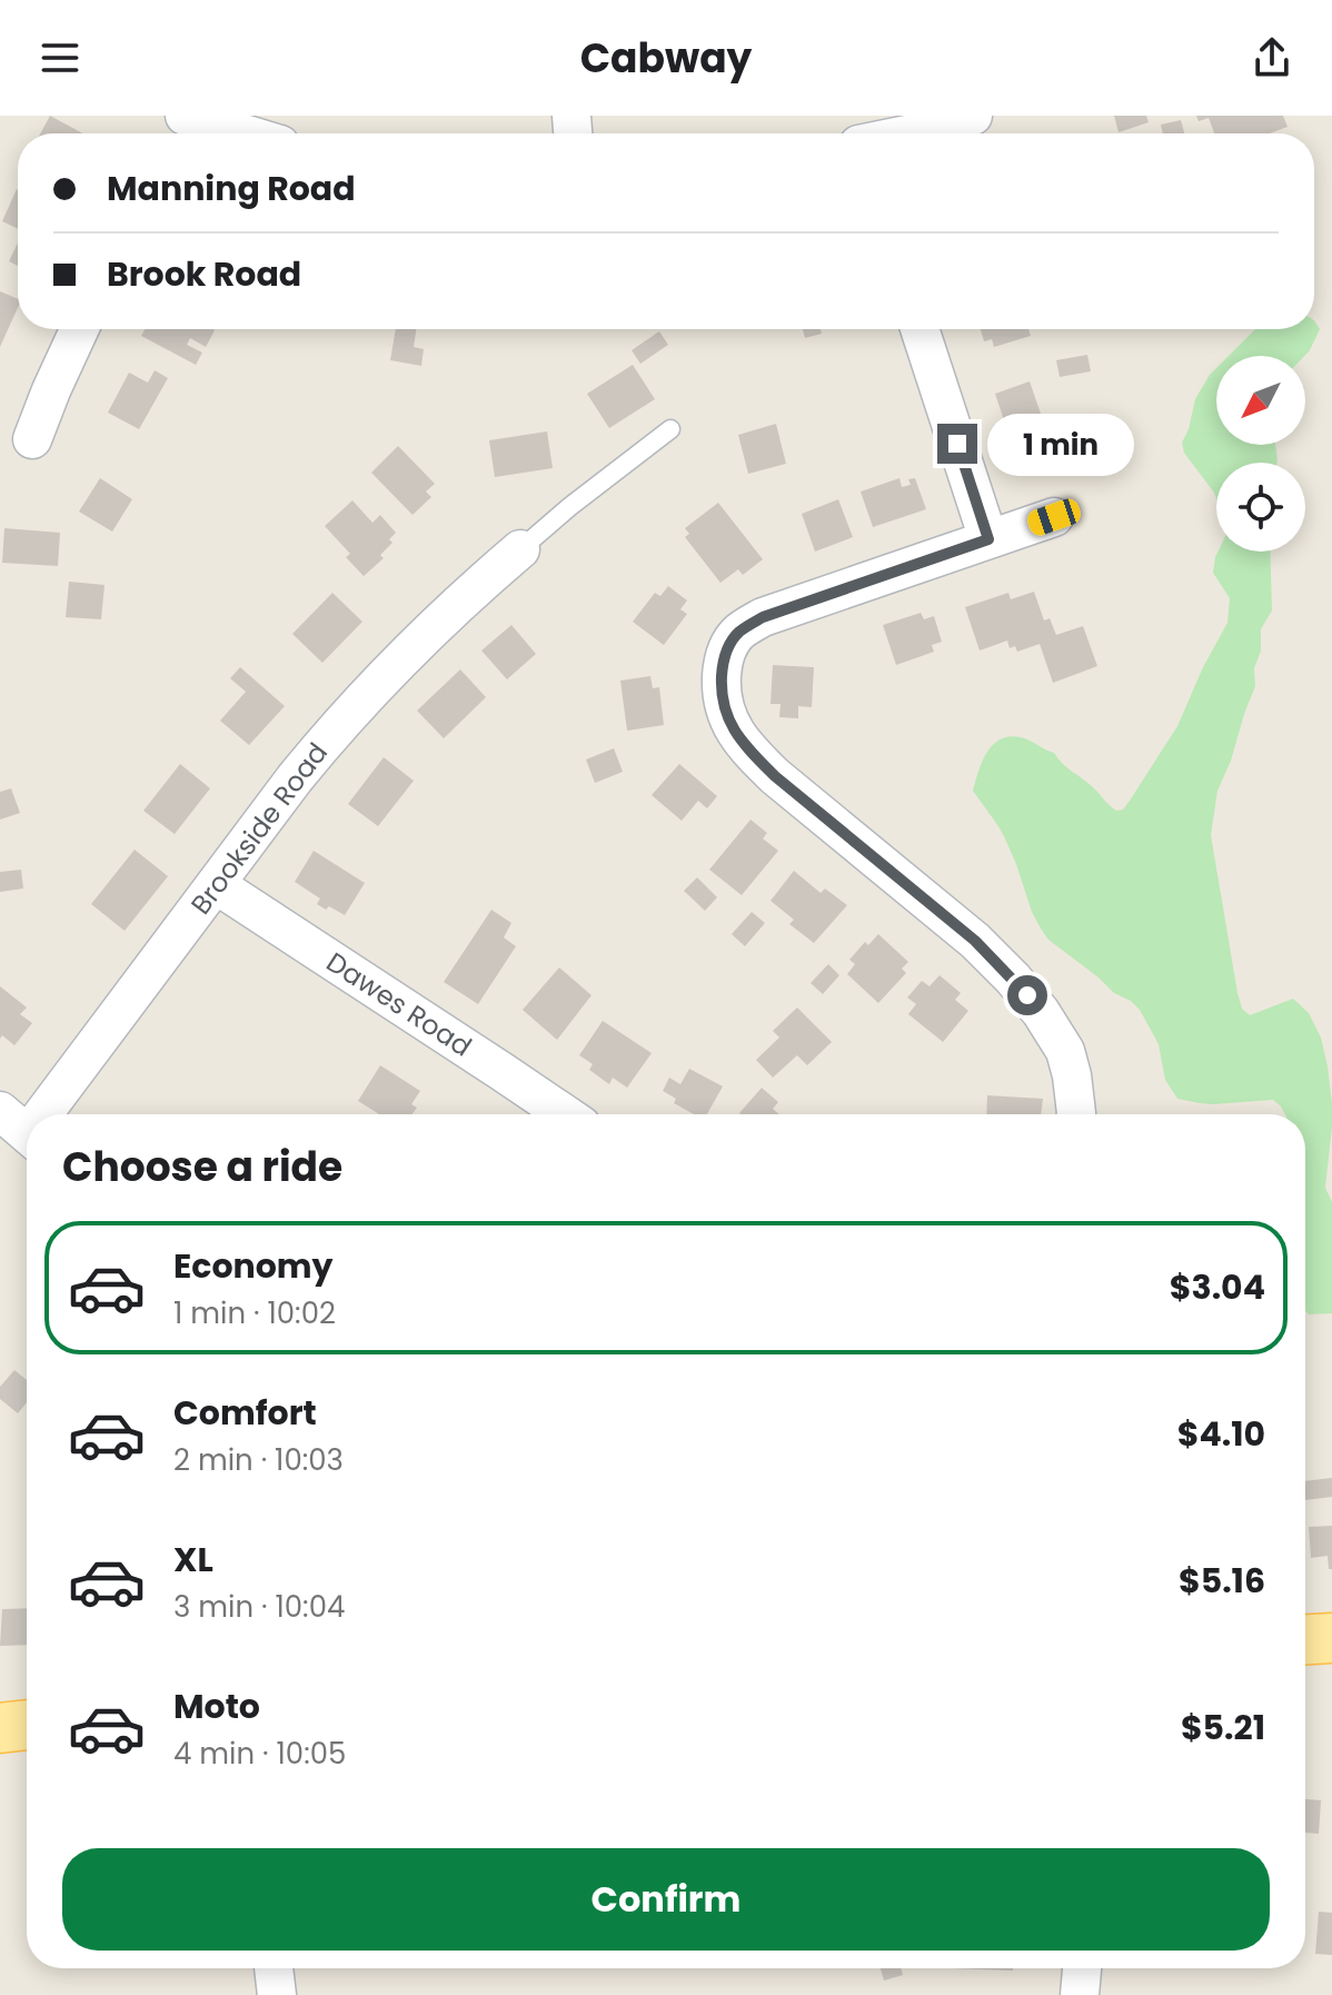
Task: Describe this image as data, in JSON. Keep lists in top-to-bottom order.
{
  "streets": {
    "street": ["Brookside Road", "Dawes Road"]
  },
  "crossings": [
    ["Brookside Road", "Dawes Road"]
  ],
  "north": "bottom left",
  "page": {
    "header": "Cabway",
    "banner": ["Manning Road", "Brook Road"],
    "bubble": "1 min",
    "heading": "Choose a ride",
    "list": [
      {
        "name": "Economy",
        "note": "1 min · 10:02",
        "value": "$3.04"
      },
      {
        "name": "Comfort",
        "note": "2 min · 10:03",
        "value": "$4.10"
      },
      {
        "name": "XL",
        "note": "3 min · 10:04",
        "value": "$5.16"
      },
      {
        "name": "Moto",
        "note": "4 min · 10:05",
        "value": "$5.21"
      }
    ],
    "buttons": "Confirm"
  }
}
